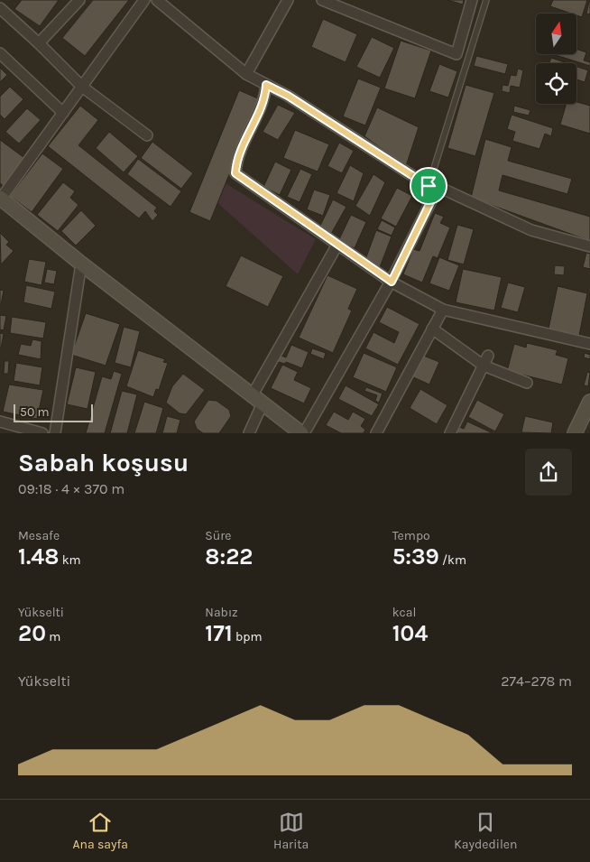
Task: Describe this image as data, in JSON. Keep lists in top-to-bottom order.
{
  "scale_bar": "50 m",
  "north": "top",
  "page": {
    "scale": "50 m",
    "heading": ["Sabah koşusu", "09:18 · 4 × 370 m"],
    "stats": [
      ["Mesafe", "1.48 km"],
      ["Süre", "8:22"],
      ["Tempo", "5:39 /km"],
      ["Yükselti", "20 m"],
      ["Nabız", "171 bpm"],
      ["kcal", "104"]
    ],
    "chart": ["Yükselti", "274–278 m"],
    "tabs": ["Ana sayfa", "Harita", "Kaydedilen"]
  }
}
